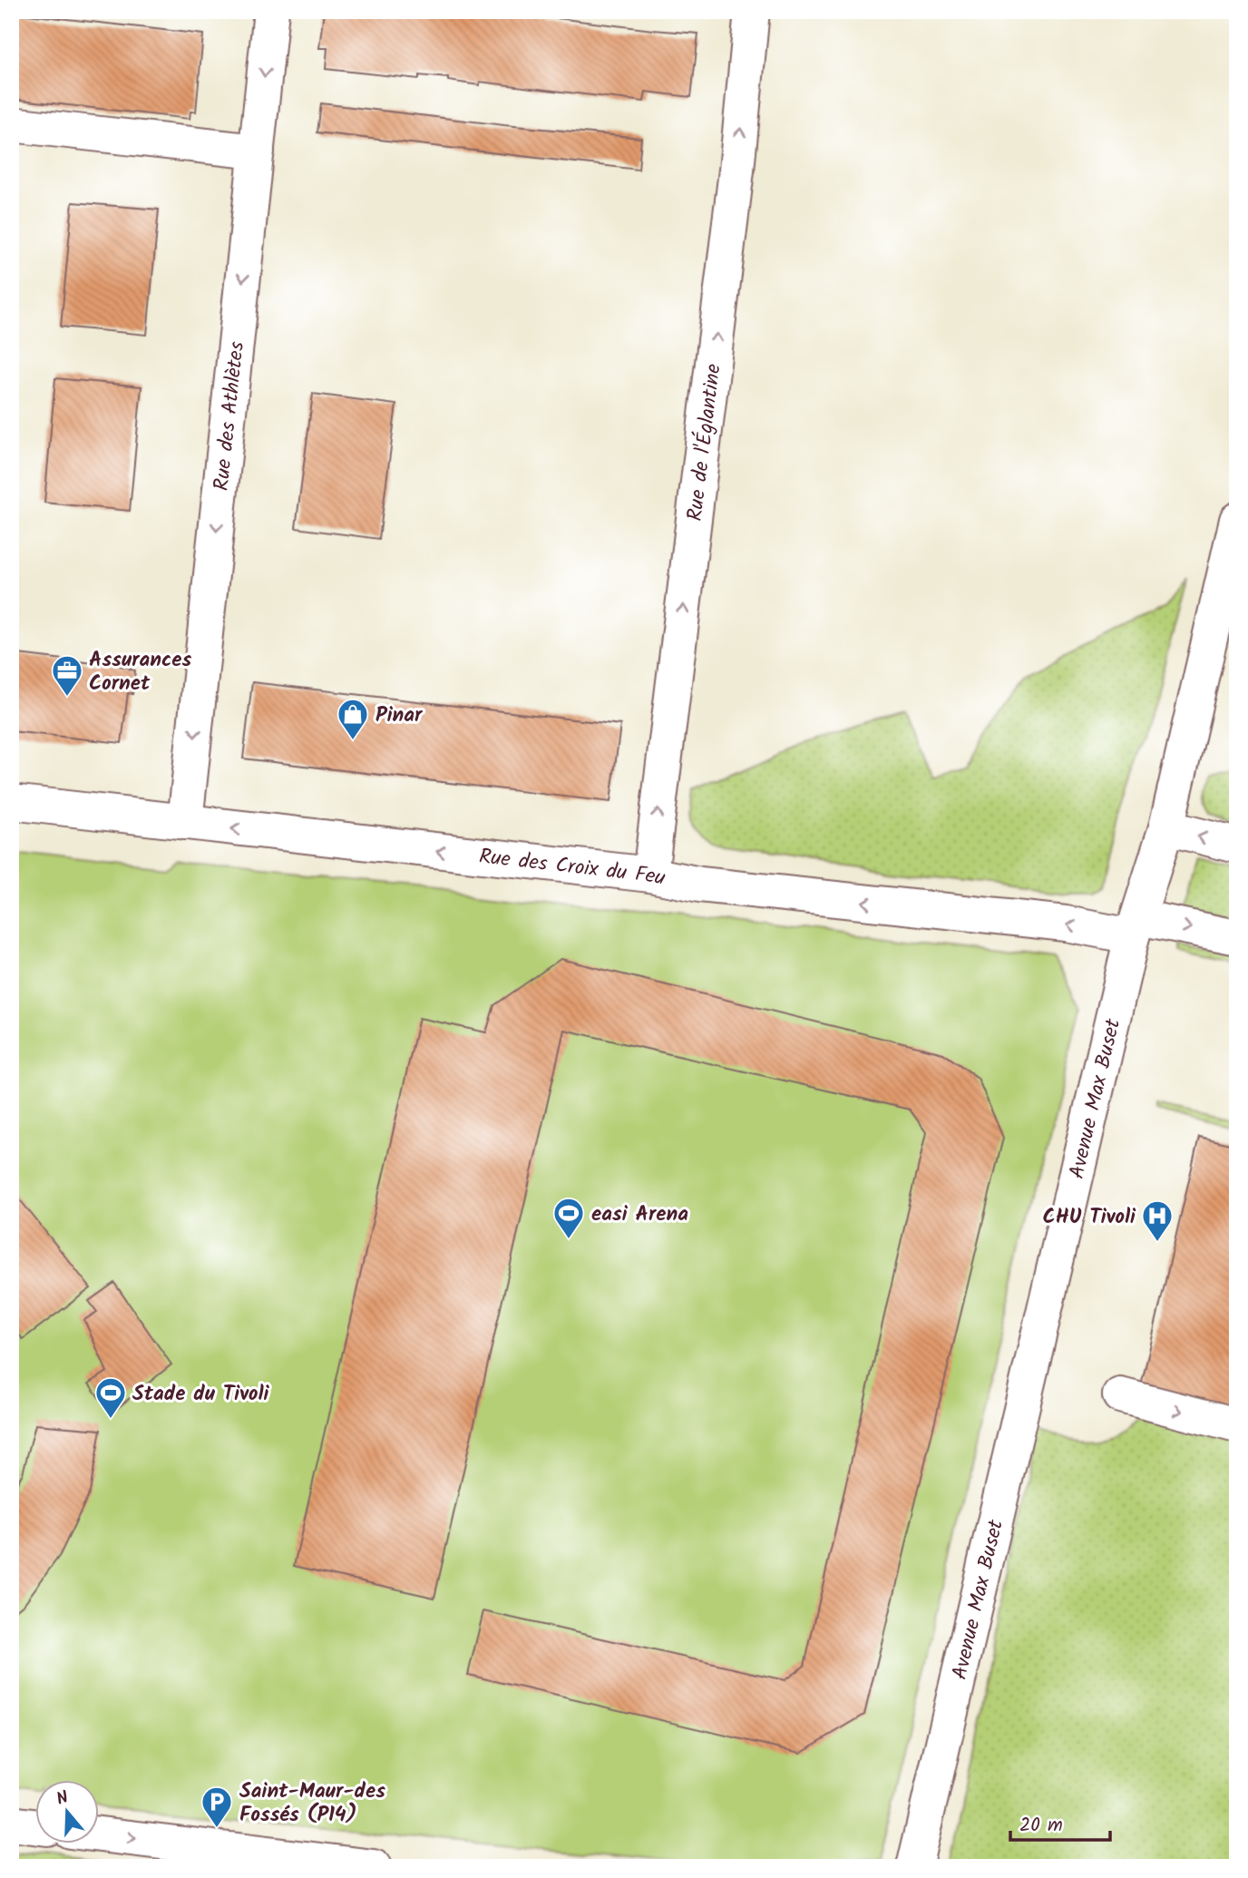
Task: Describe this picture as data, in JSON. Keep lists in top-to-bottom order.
{
  "streets": {
    "street": [
      "Rue des Athlètes",
      "Rue de l'Églantine",
      "Rue des Croix du Feu",
      "Avenue Max Buset"
    ]
  },
  "crossings": [
    ["Rue des Athlètes", "Rue des Croix du Feu"],
    ["Rue de l'Églantine", "Rue des Croix du Feu"],
    ["Rue des Croix du Feu", "Avenue Max Buset"]
  ],
  "one_way": ["Rue des Athlètes", "Rue de l'Églantine", "Rue des Croix du Feu"],
  "places": {
    "office": ["Assurances Cornet"],
    "shop": ["Pinar"],
    "sports": ["easi Arena", "Stade du Tivoli"],
    "hospital": ["CHU Tivoli"],
    "parking": ["Saint-Maur-des Fossés (P14)"]
  },
  "scale_bar": "20 m",
  "north": "top"
}
